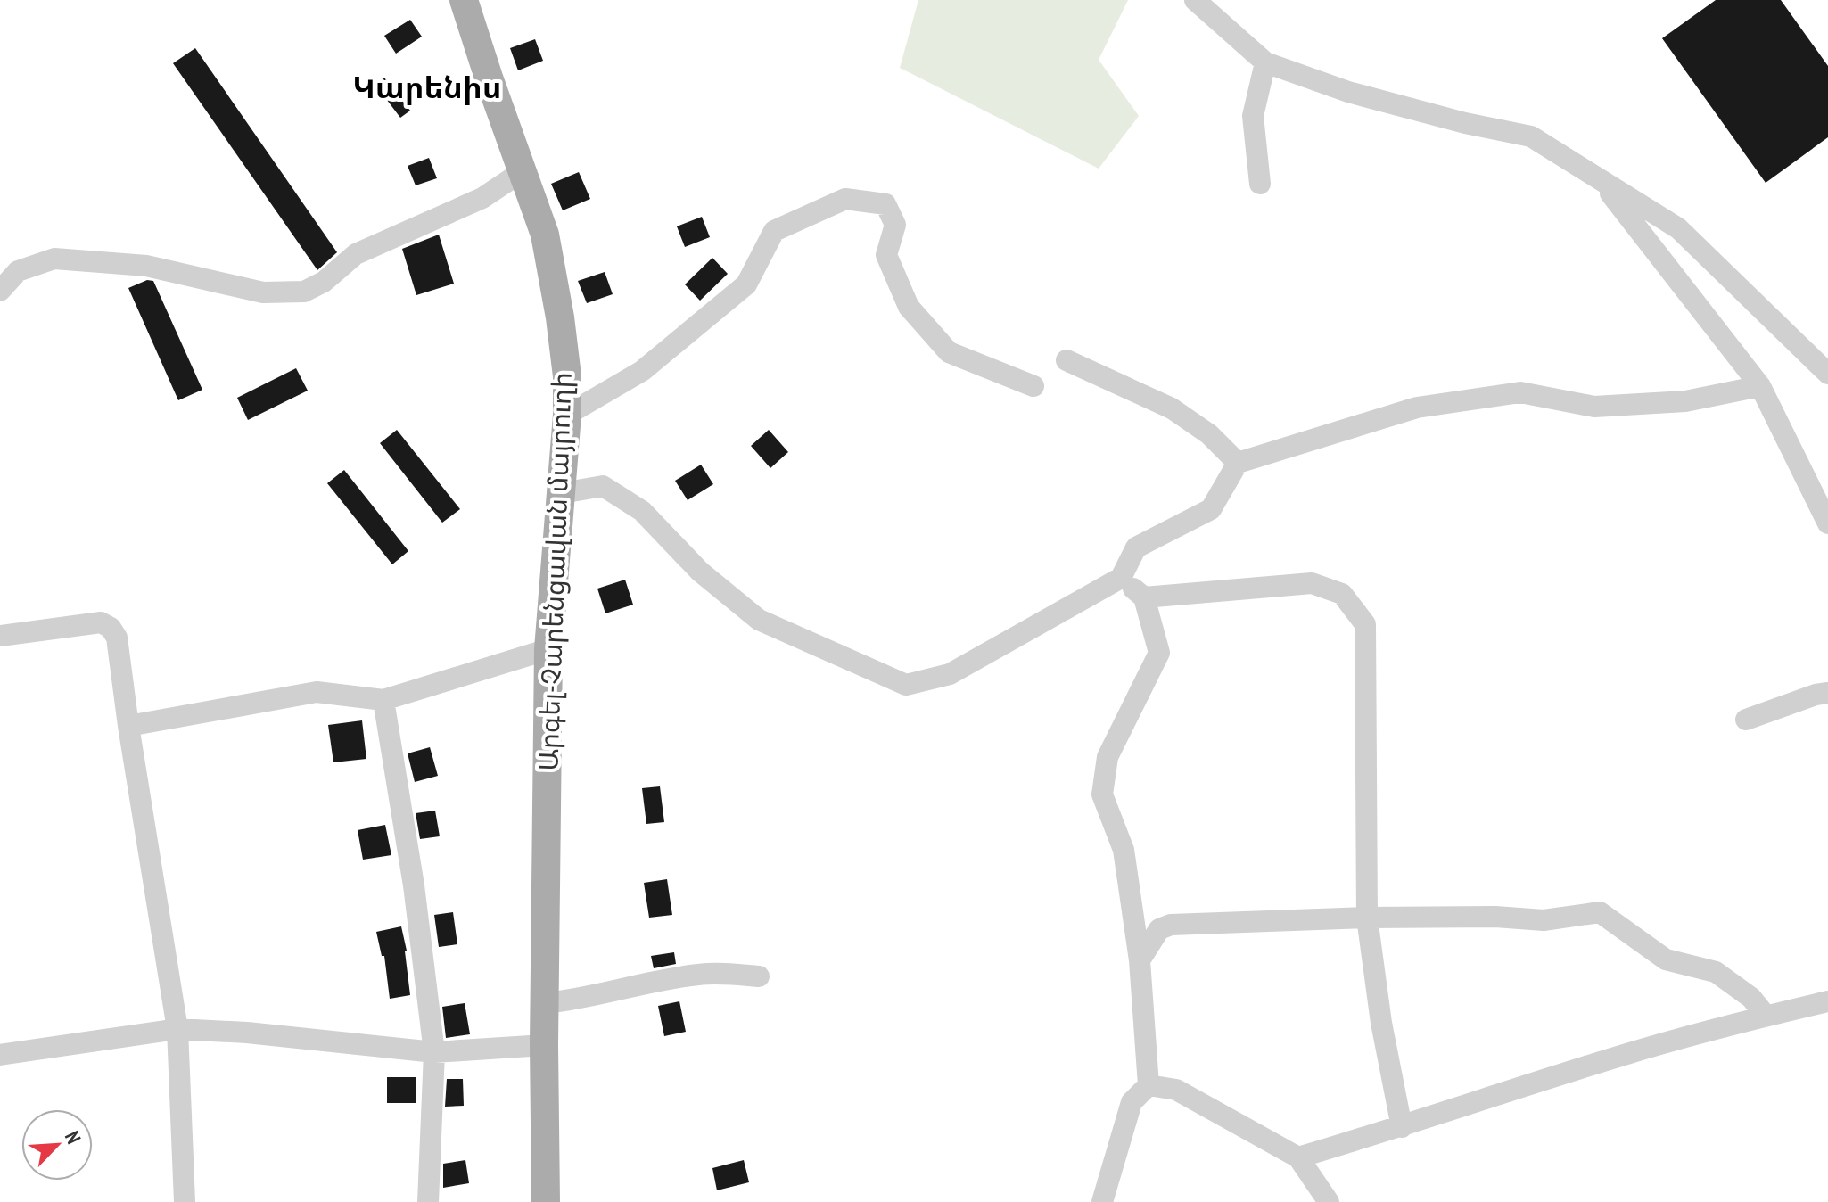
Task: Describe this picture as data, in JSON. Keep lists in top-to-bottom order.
{
  "streets": {
    "main road": ["Արգել-Չարենցավան մայրուղի"]
  },
  "districts": ["Կարենիս"],
  "north": "top right"
}
